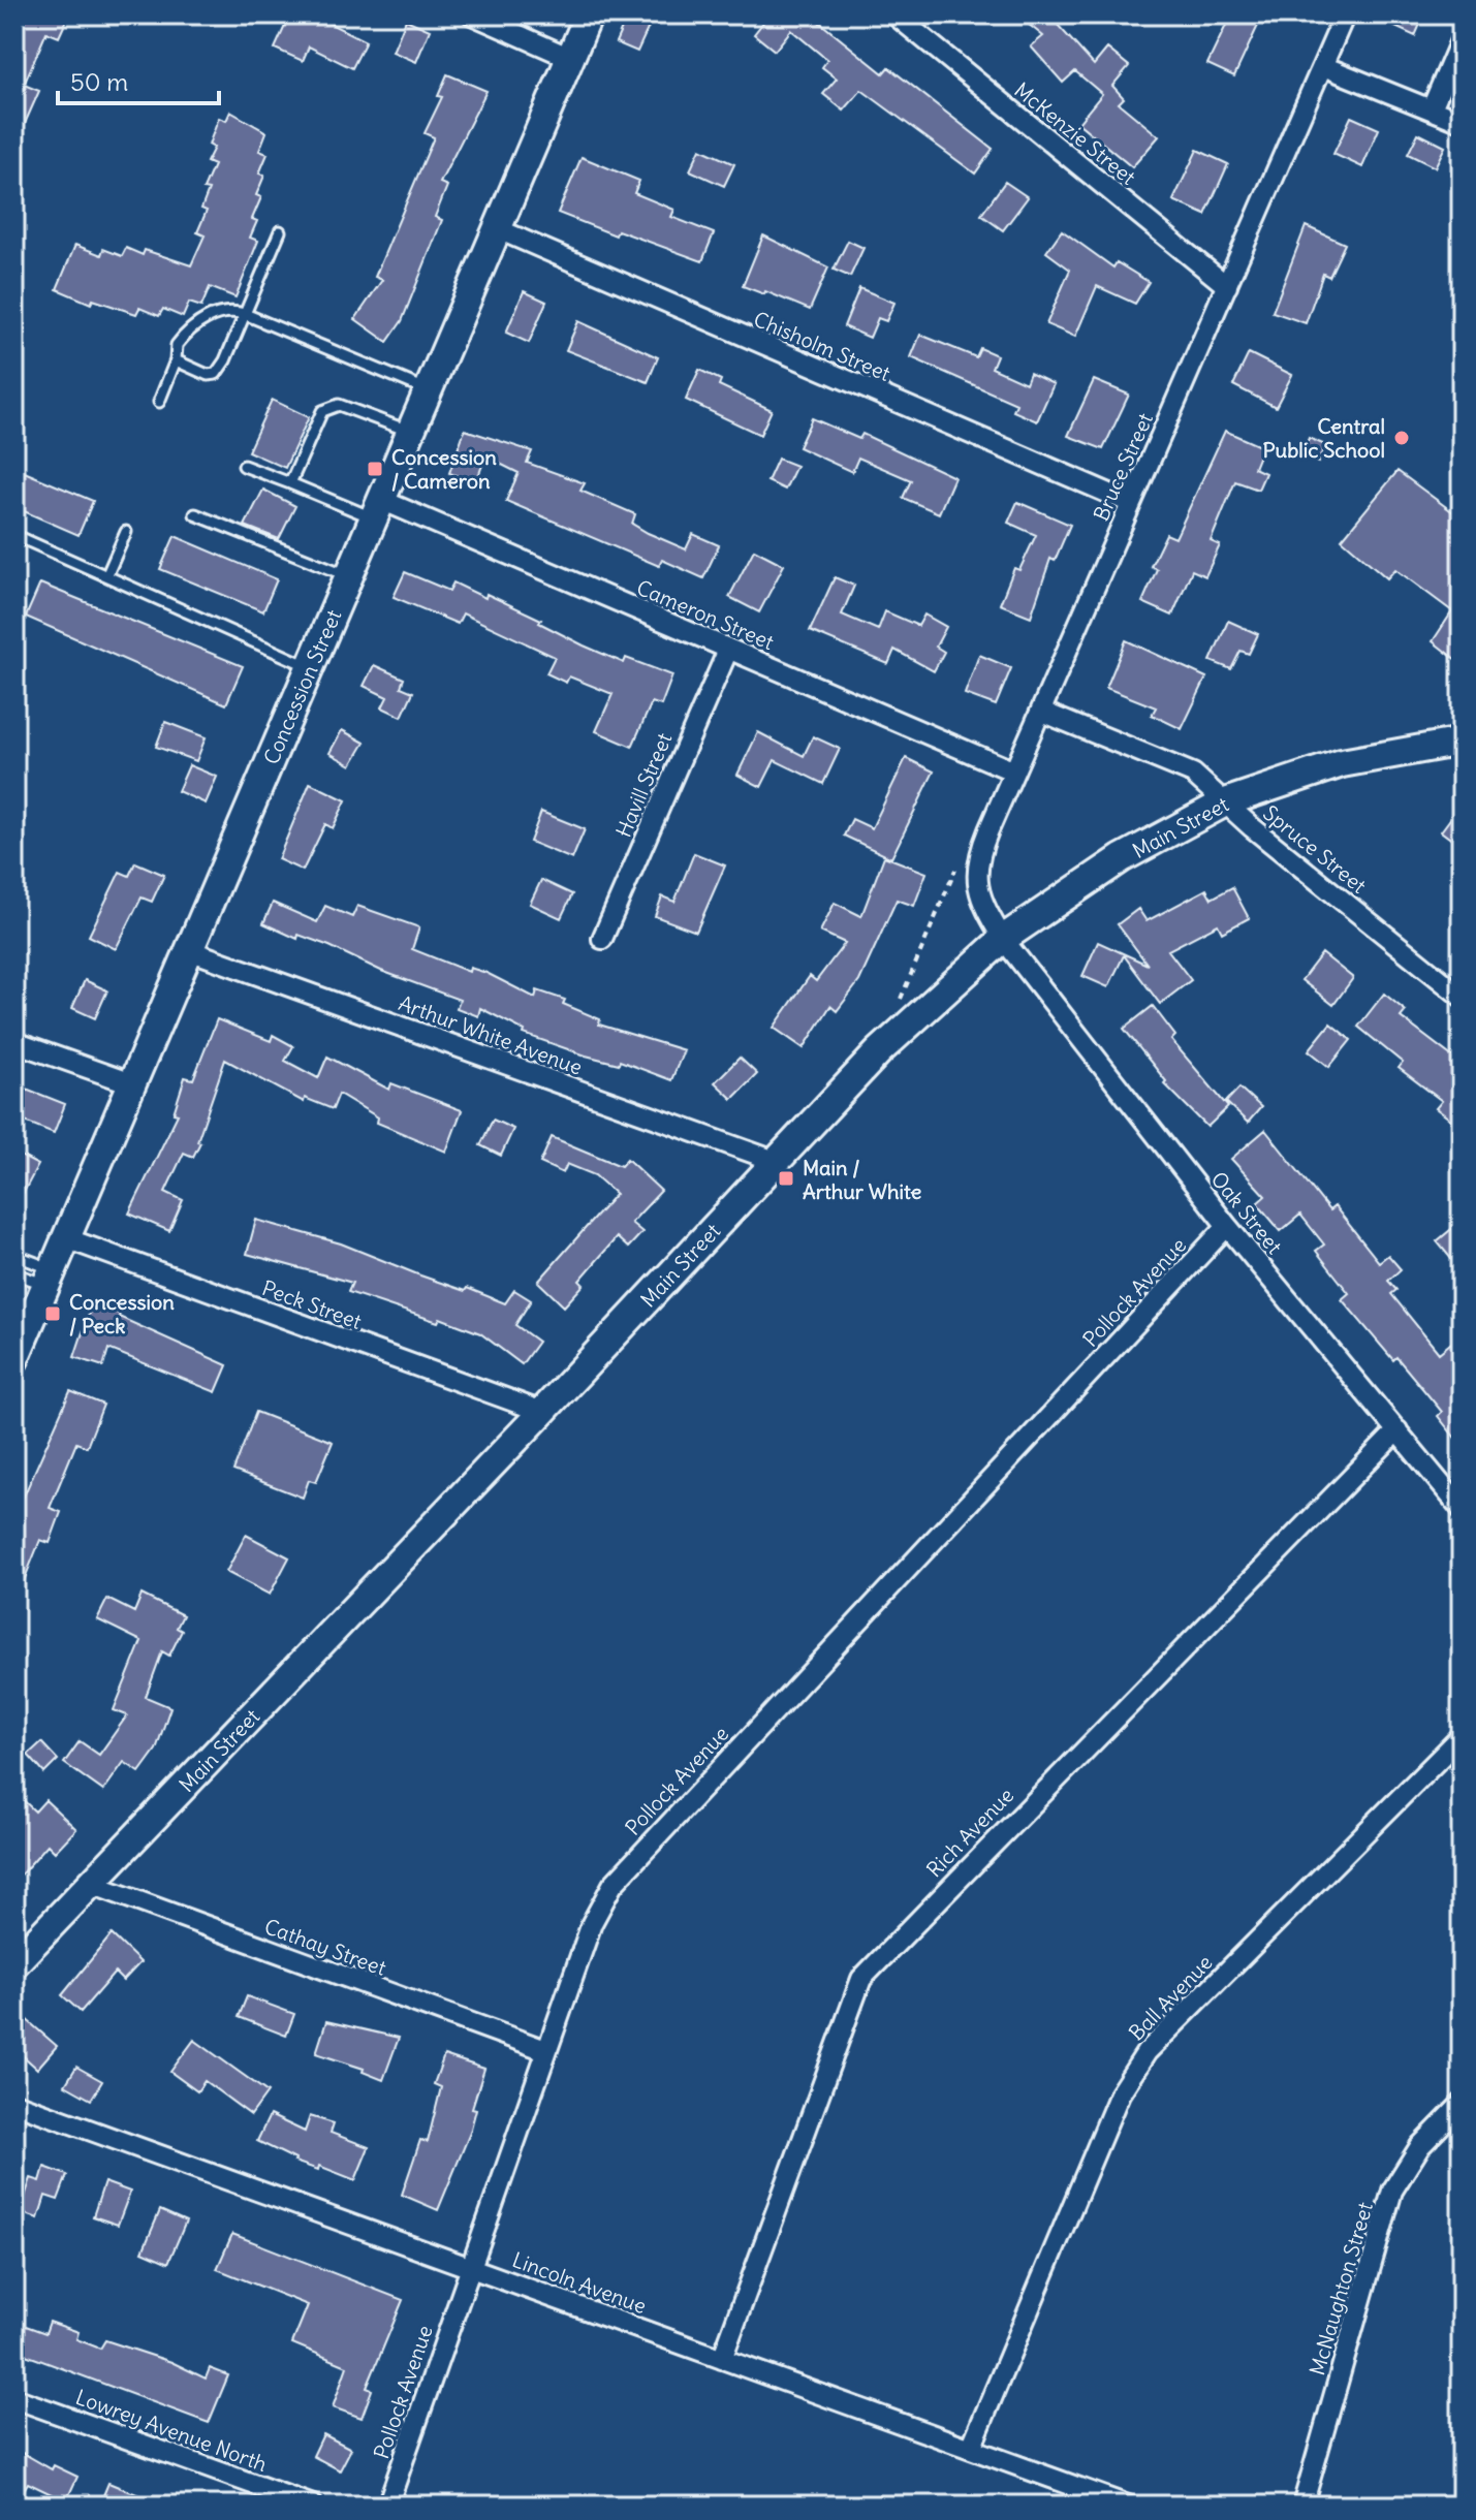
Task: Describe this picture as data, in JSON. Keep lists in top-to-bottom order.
{
  "streets": {
    "main road": ["Concession Street", "Main Street"],
    "street": [
      "McKenzie Street",
      "Chisholm Street",
      "Bruce Street",
      "Cameron Street",
      "Havill Street",
      "Spruce Street",
      "Arthur White Avenue",
      "Oak Street",
      "Pollock Avenue",
      "Peck Street",
      "Rich Avenue",
      "Cathay Street",
      "Ball Avenue",
      "Lincoln Avenue",
      "McNaughton Street",
      "Lowrey Avenue North"
    ]
  },
  "crossings": [
    ["McKenzie Street", "Bruce Street"],
    ["Chisholm Street", "Bruce Street"],
    ["Chisholm Street", "Concession Street"],
    ["Bruce Street", "Cameron Street"],
    ["Bruce Street", "Main Street"],
    ["Bruce Street", "Spruce Street"],
    ["Bruce Street", "Oak Street"],
    ["Cameron Street", "Concession Street"],
    ["Cameron Street", "Havill Street"],
    ["Concession Street", "Arthur White Avenue"],
    ["Concession Street", "Peck Street"],
    ["Main Street", "Spruce Street"],
    ["Main Street", "Arthur White Avenue"],
    ["Main Street", "Oak Street"],
    ["Main Street", "Peck Street"],
    ["Main Street", "Cathay Street"],
    ["Oak Street", "Pollock Avenue"],
    ["Oak Street", "Rich Avenue"],
    ["Pollock Avenue", "Cathay Street"],
    ["Pollock Avenue", "Lincoln Avenue"],
    ["Rich Avenue", "Lincoln Avenue"],
    ["Ball Avenue", "Lincoln Avenue"]
  ],
  "places": {
    "other": ["Central Public School"],
    "transit": ["Concession / Cameron", "Main / Arthur White", "Concession / Peck"]
  },
  "scale_bar": "50 m"
}
